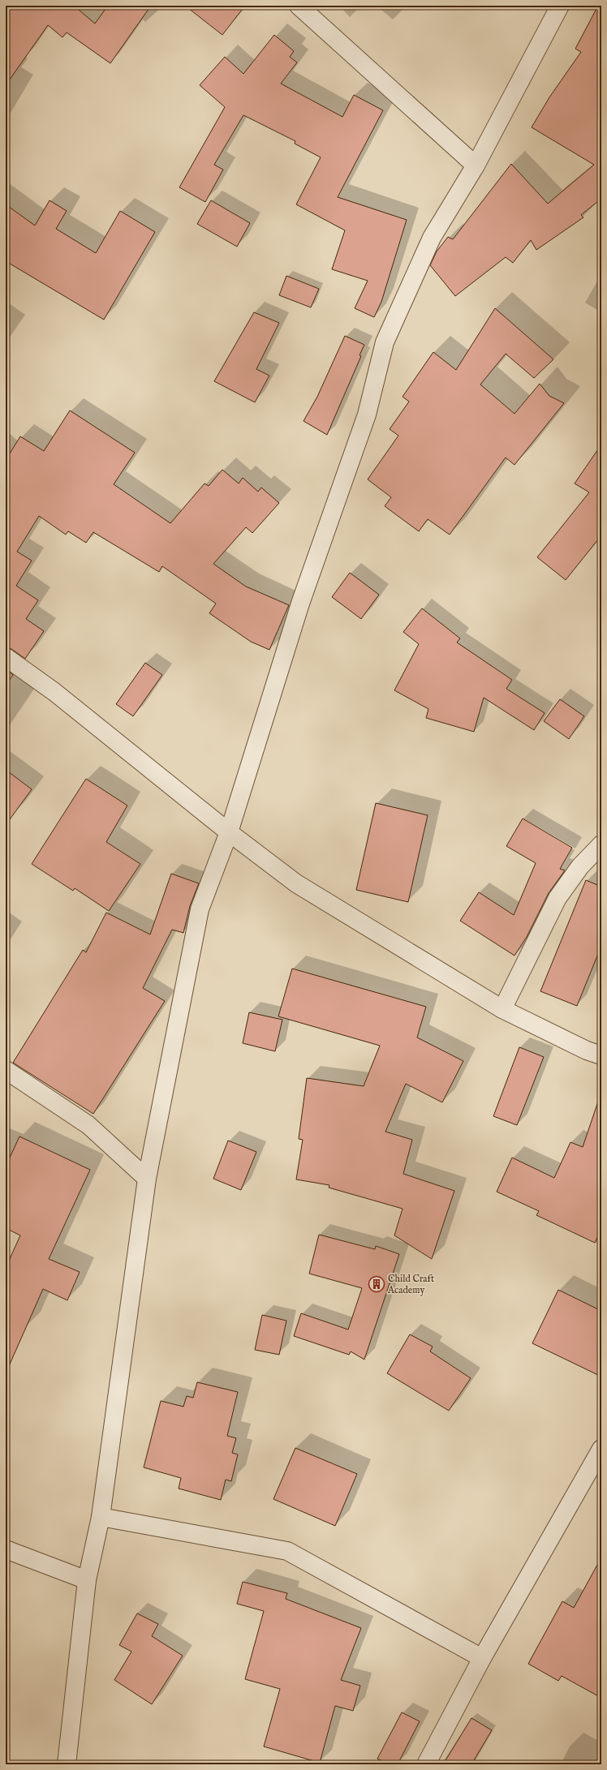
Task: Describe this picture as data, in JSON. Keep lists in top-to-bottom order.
{
  "places": {
    "building": ["Child Craft Academy"]
  }
}
